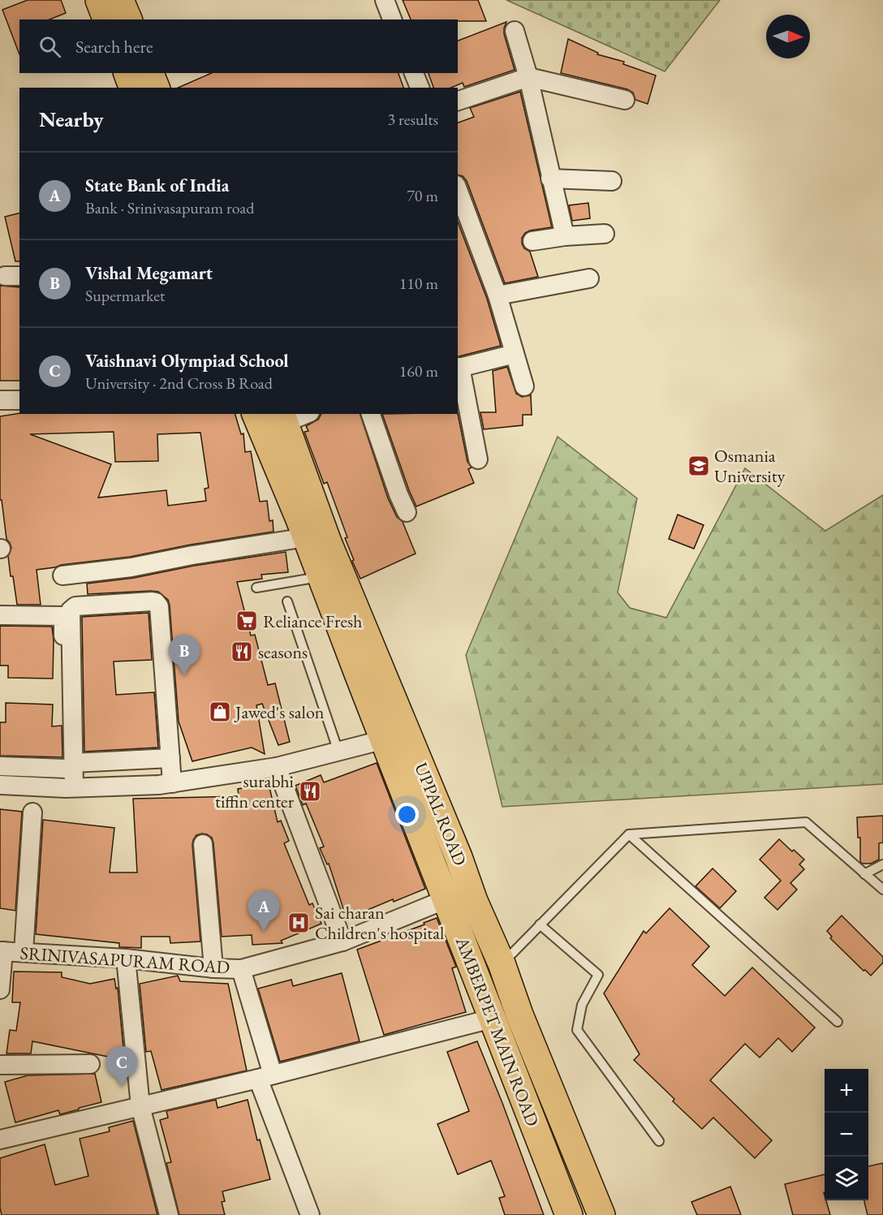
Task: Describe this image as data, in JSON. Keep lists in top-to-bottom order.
{
  "streets": {
    "highway": ["UPPAL ROAD", "AMBERPET MAIN ROAD"],
    "street": ["SRINIVASAPURAM ROAD"]
  },
  "crossings": [
    ["UPPAL ROAD", "SRINIVASAPURAM ROAD"],
    ["UPPAL ROAD", "AMBERPET MAIN ROAD"],
    ["SRINIVASAPURAM ROAD", "AMBERPET MAIN ROAD"]
  ],
  "places": {
    "school or university": ["Osmania University"],
    "supermarket": ["Reliance Fresh"],
    "restaurant": ["seasons", "surabhi tiffin center"],
    "shop": ["Jawed's salon"],
    "hospital": ["Sai charan Children's hospital"]
  },
  "north": "right",
  "page": {
    "search": "Search here",
    "heading": ["Nearby", "3 results"],
    "list": [
      {
        "mark": "A",
        "name": "State Bank of India",
        "note": "Bank · Srinivasapuram road",
        "value": "70 m"
      },
      {
        "mark": "B",
        "name": "Vishal Megamart",
        "note": "Supermarket",
        "value": "110 m"
      },
      {
        "mark": "C",
        "name": "Vaishnavi Olympiad School",
        "note": "University · 2nd Cross B Road",
        "value": "160 m"
      }
    ],
    "pins": ["B", "A", "C"],
    "map_buttons": ["+", "−"]
  }
}
